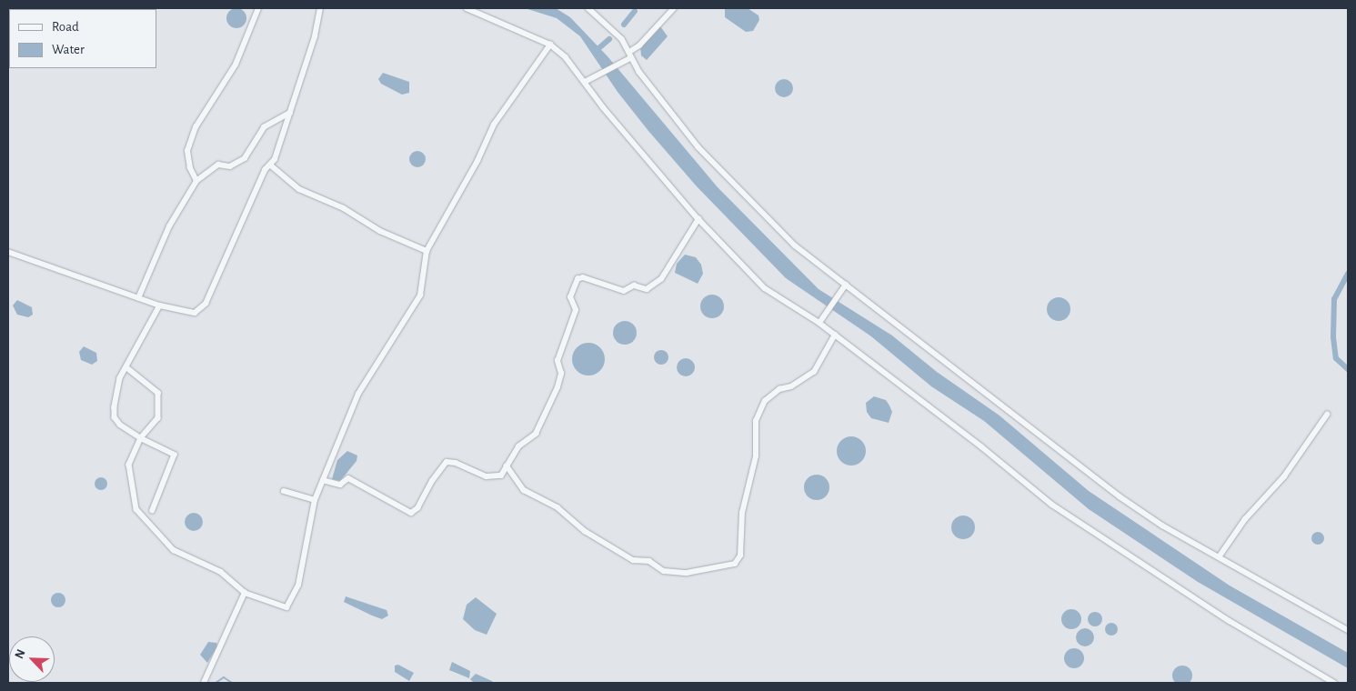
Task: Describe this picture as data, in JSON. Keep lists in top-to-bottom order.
{
  "legend": ["Road", "Water"],
  "north": "top left"
}
